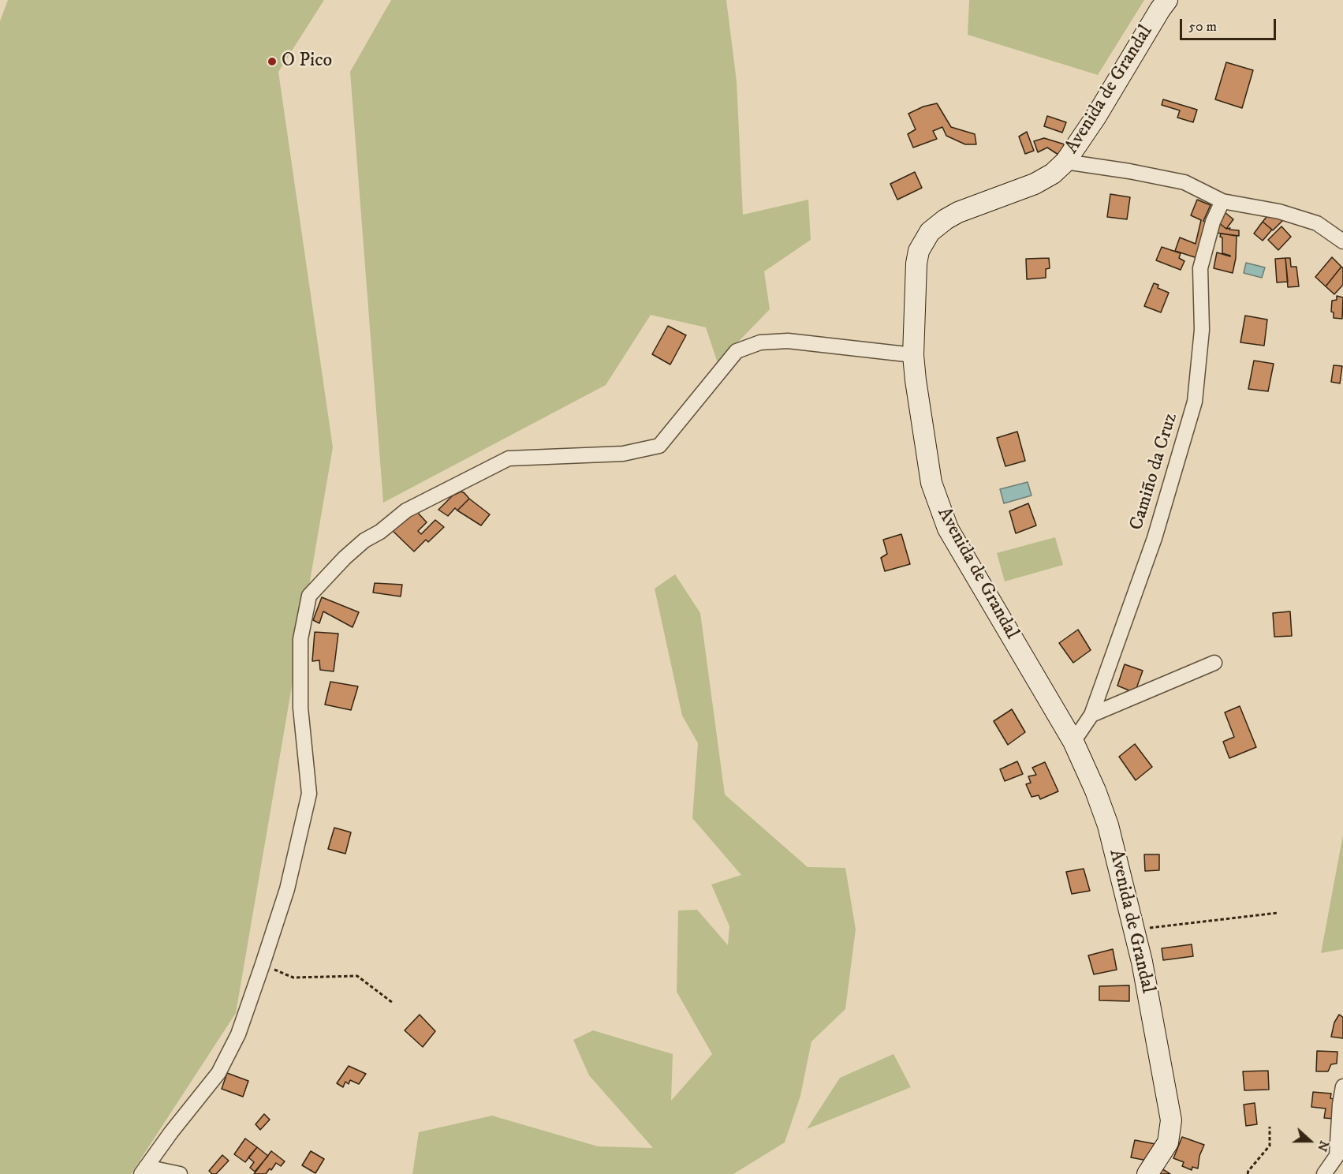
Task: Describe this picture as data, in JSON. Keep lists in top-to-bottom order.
{
  "streets": {
    "street": ["Avenida de Grandal", "Camiño da Cruz"]
  },
  "crossings": [
    ["Avenida de Grandal", "Camiño da Cruz"]
  ],
  "places": ["O Pico"],
  "scale_bar": "50 m",
  "north": "right"
}
